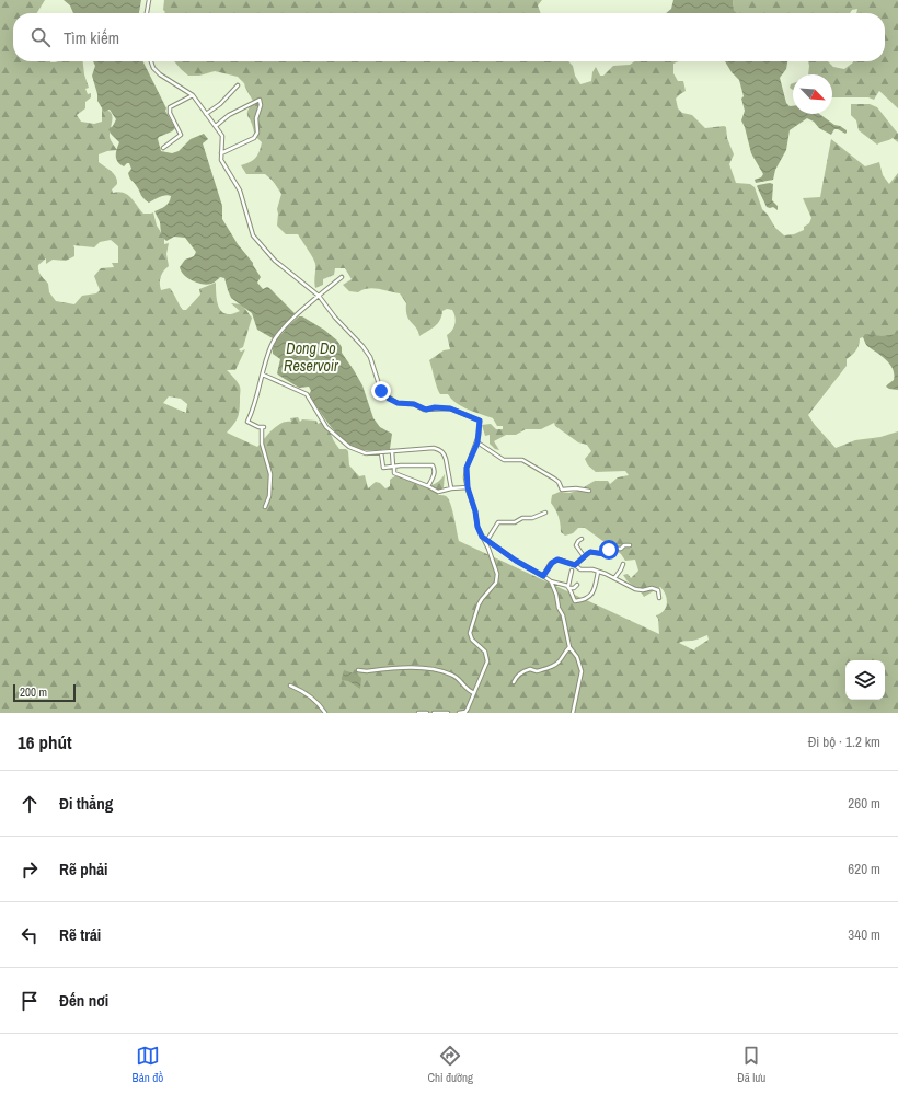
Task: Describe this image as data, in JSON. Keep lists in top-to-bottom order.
{
  "water": ["Dong Do Reservoir"],
  "scale_bar": "200 m",
  "north": "bottom right",
  "page": {
    "search": "Tìm kiếm",
    "scale": "200 m",
    "heading": ["16 phút", "Đi bộ · 1.2 km"],
    "list": [
      ["Đi thẳng", "260 m"],
      ["Rẽ phải", "620 m"],
      ["Rẽ trái", "340 m"],
      "Đến nơi"
    ],
    "nav": ["Bản đồ", "Chỉ đường", "Đã lưu"]
  }
}
